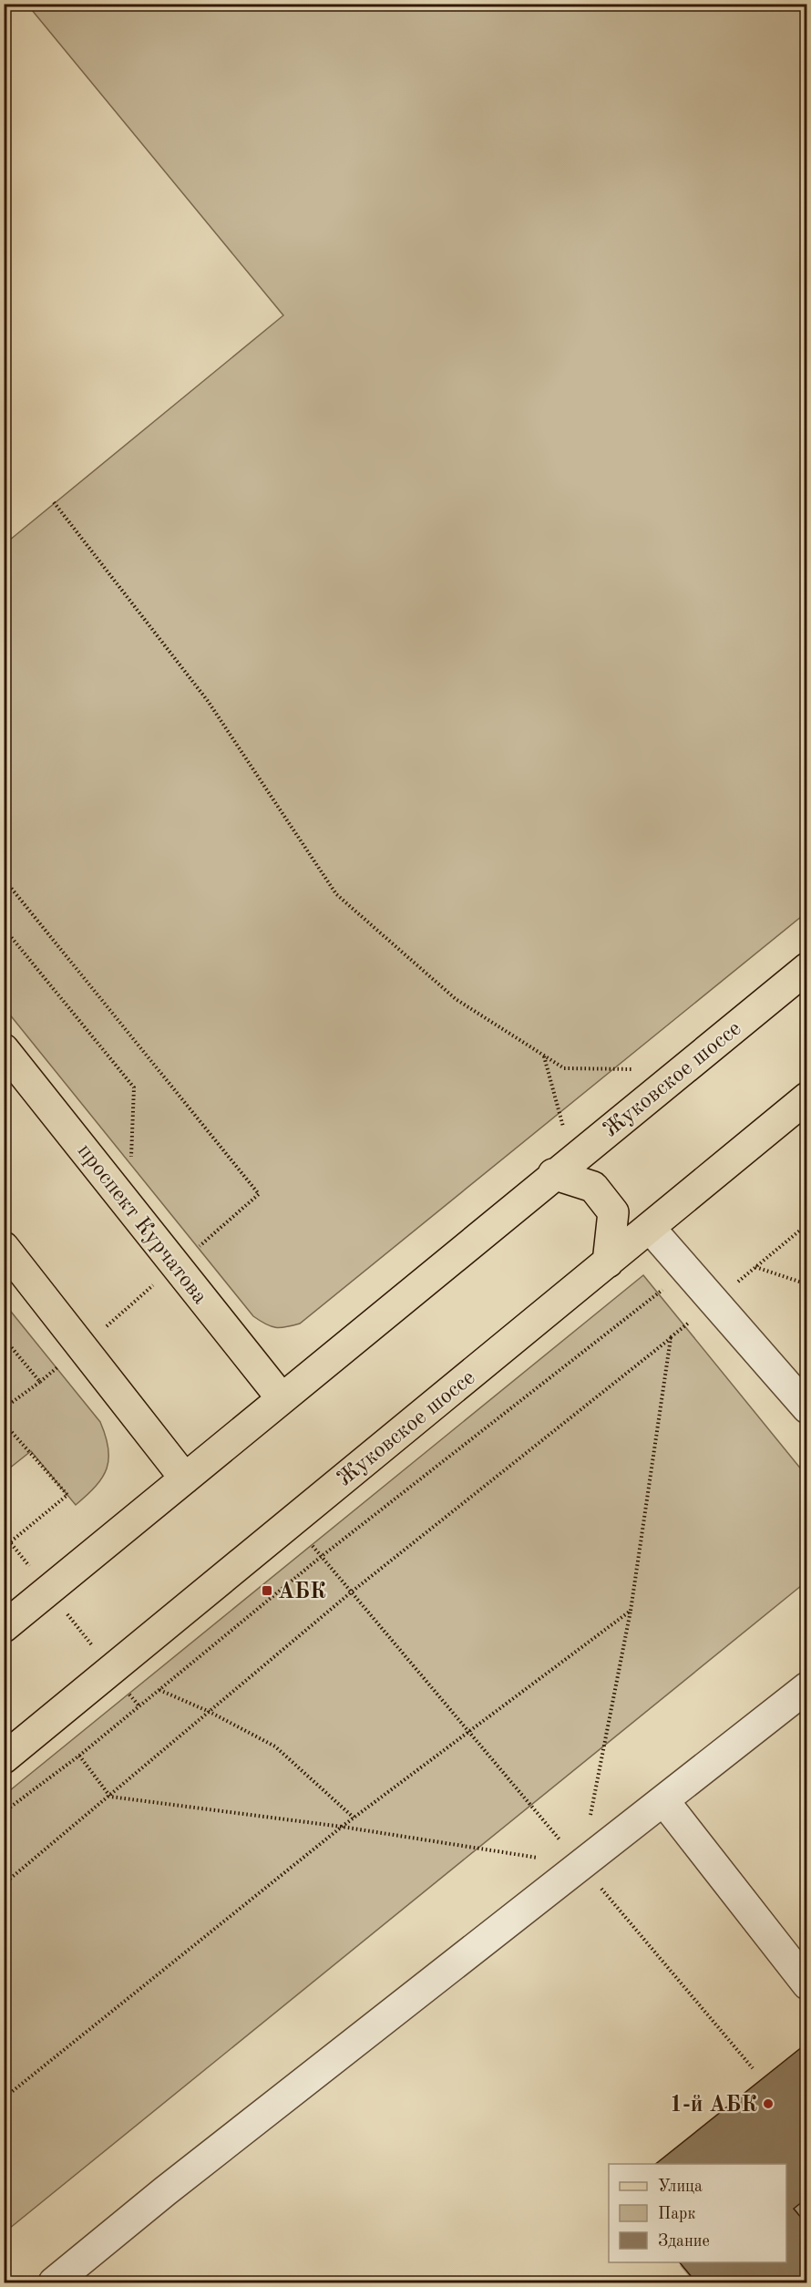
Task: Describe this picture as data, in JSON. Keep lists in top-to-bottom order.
{
  "streets": {
    "main road": ["Жуковское шоссе", "проспект Курчатова"]
  },
  "crossings": [
    ["Жуковское шоссе", "проспект Курчатова"]
  ],
  "places": {
    "transit": ["АБК"],
    "other": ["1-й АБК"]
  },
  "legend": ["Улица", "Парк", "Здание"]
}
